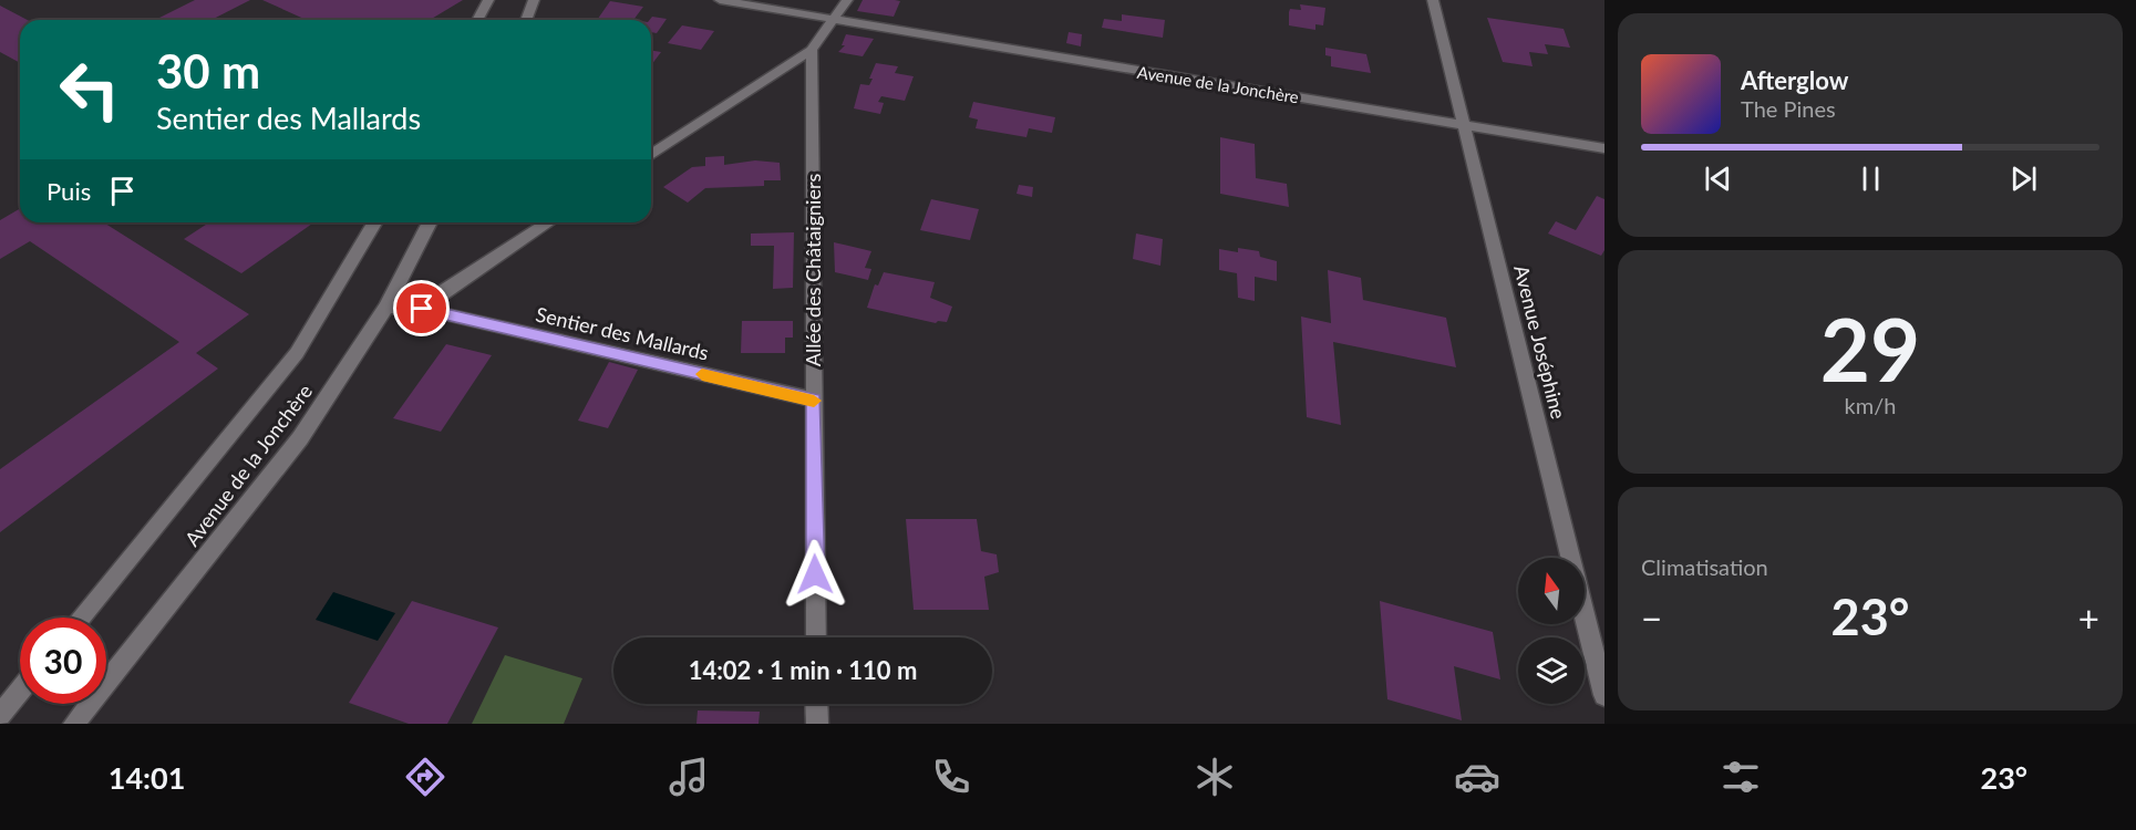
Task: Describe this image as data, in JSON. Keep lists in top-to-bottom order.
{
  "streets": {
    "street": [
      "Avenue de la Jonchère",
      "Allée des Châtaigniers",
      "Sentier des Mallards",
      "Avenue Joséphine"
    ]
  },
  "crossings": [
    ["Avenue de la Jonchère", "Sentier des Mallards"],
    ["Avenue de la Jonchère", "Avenue Joséphine"],
    ["Allée des Châtaigniers", "Sentier des Mallards"]
  ],
  "north": "top",
  "page": {
    "turn": ["30 m", "Sentier des Mallards"],
    "song": ["Afterglow", "The Pines"],
    "then": "Puis",
    "tile": [
      ["29", "km/h"],
      "Climatisation"
    ],
    "heat": ["−", "23°", "+"],
    "limit": "30",
    "trip": "14:02 · 1 min · 110 m",
    "tabs": ["14:01", "23°"]
  }
}
